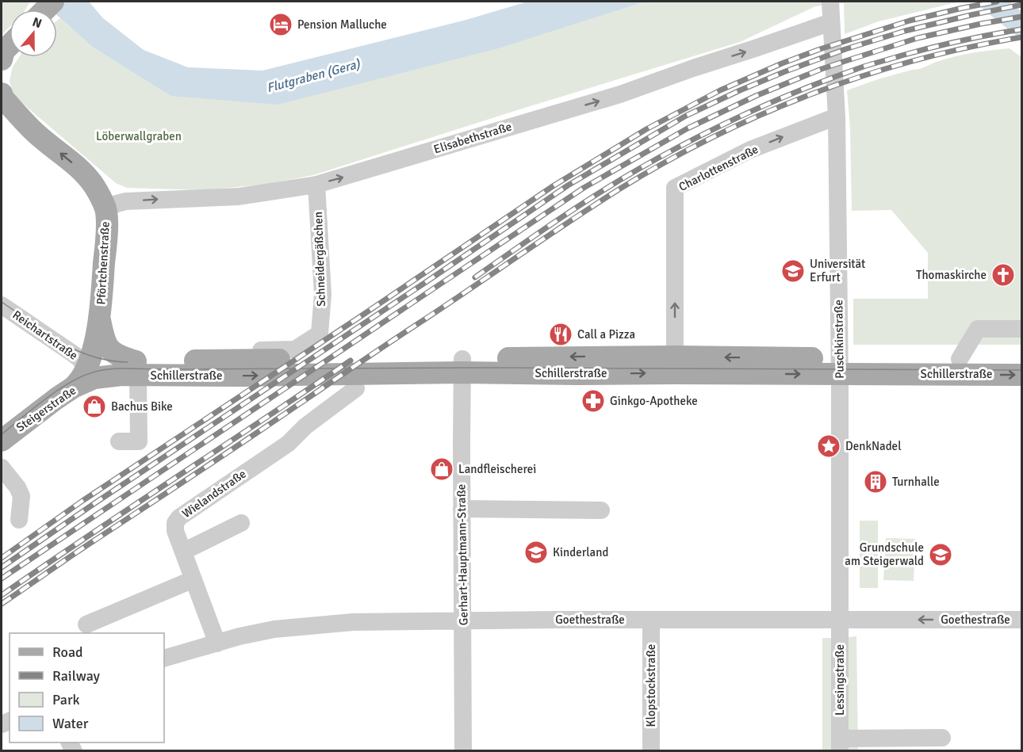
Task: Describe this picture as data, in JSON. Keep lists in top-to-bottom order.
{
  "streets": {
    "main road": ["Pförtchenstraße", "Schillerstraße", "Steigerstraße"],
    "street": [
      "Elisabethstraße",
      "Charlottenstraße",
      "Schneidergäßchen",
      "Reichartstraße",
      "Puschkinstraße",
      "Wielandstraße",
      "Gerhart-Hauptmann-Straße",
      "Goethestraße",
      "Lessingstraße",
      "Klopstockstraße"
    ]
  },
  "crossings": [
    ["Elisabethstraße", "Schneidergäßchen"],
    ["Elisabethstraße", "Pförtchenstraße"],
    ["Elisabethstraße", "Puschkinstraße"],
    ["Charlottenstraße", "Puschkinstraße"],
    ["Charlottenstraße", "Schillerstraße"],
    ["Schneidergäßchen", "Schillerstraße"],
    ["Pförtchenstraße", "Reichartstraße"],
    ["Pförtchenstraße", "Steigerstraße"],
    ["Reichartstraße", "Steigerstraße"],
    ["Puschkinstraße", "Schillerstraße"],
    ["Puschkinstraße", "Goethestraße"],
    ["Puschkinstraße", "Lessingstraße"],
    ["Schillerstraße", "Steigerstraße"],
    ["Schillerstraße", "Gerhart-Hauptmann-Straße"],
    ["Wielandstraße", "Goethestraße"],
    ["Gerhart-Hauptmann-Straße", "Goethestraße"],
    ["Goethestraße", "Lessingstraße"],
    ["Goethestraße", "Klopstockstraße"]
  ],
  "one_way": ["Elisabethstraße", "Charlottenstraße"],
  "water": ["Flutgraben (Gera)"],
  "parks": ["Löberwallgraben"],
  "places": {
    "hotel": ["Pension Malluche"],
    "school or university": ["Universität Erfurt", "Kinderland", "Grundschule am Steigerwald"],
    "church": ["Thomaskirche"],
    "restaurant": ["Call a Pizza"],
    "pharmacy": ["Ginkgo-Apotheke"],
    "shop": ["Bachus Bike", "Landfleischerei"],
    "place": ["DenkNadel"],
    "building": ["Turnhalle"]
  },
  "legend": [
    "Road",
    "Railway",
    "Park",
    "Water"
  ],
  "north": "top"
}
